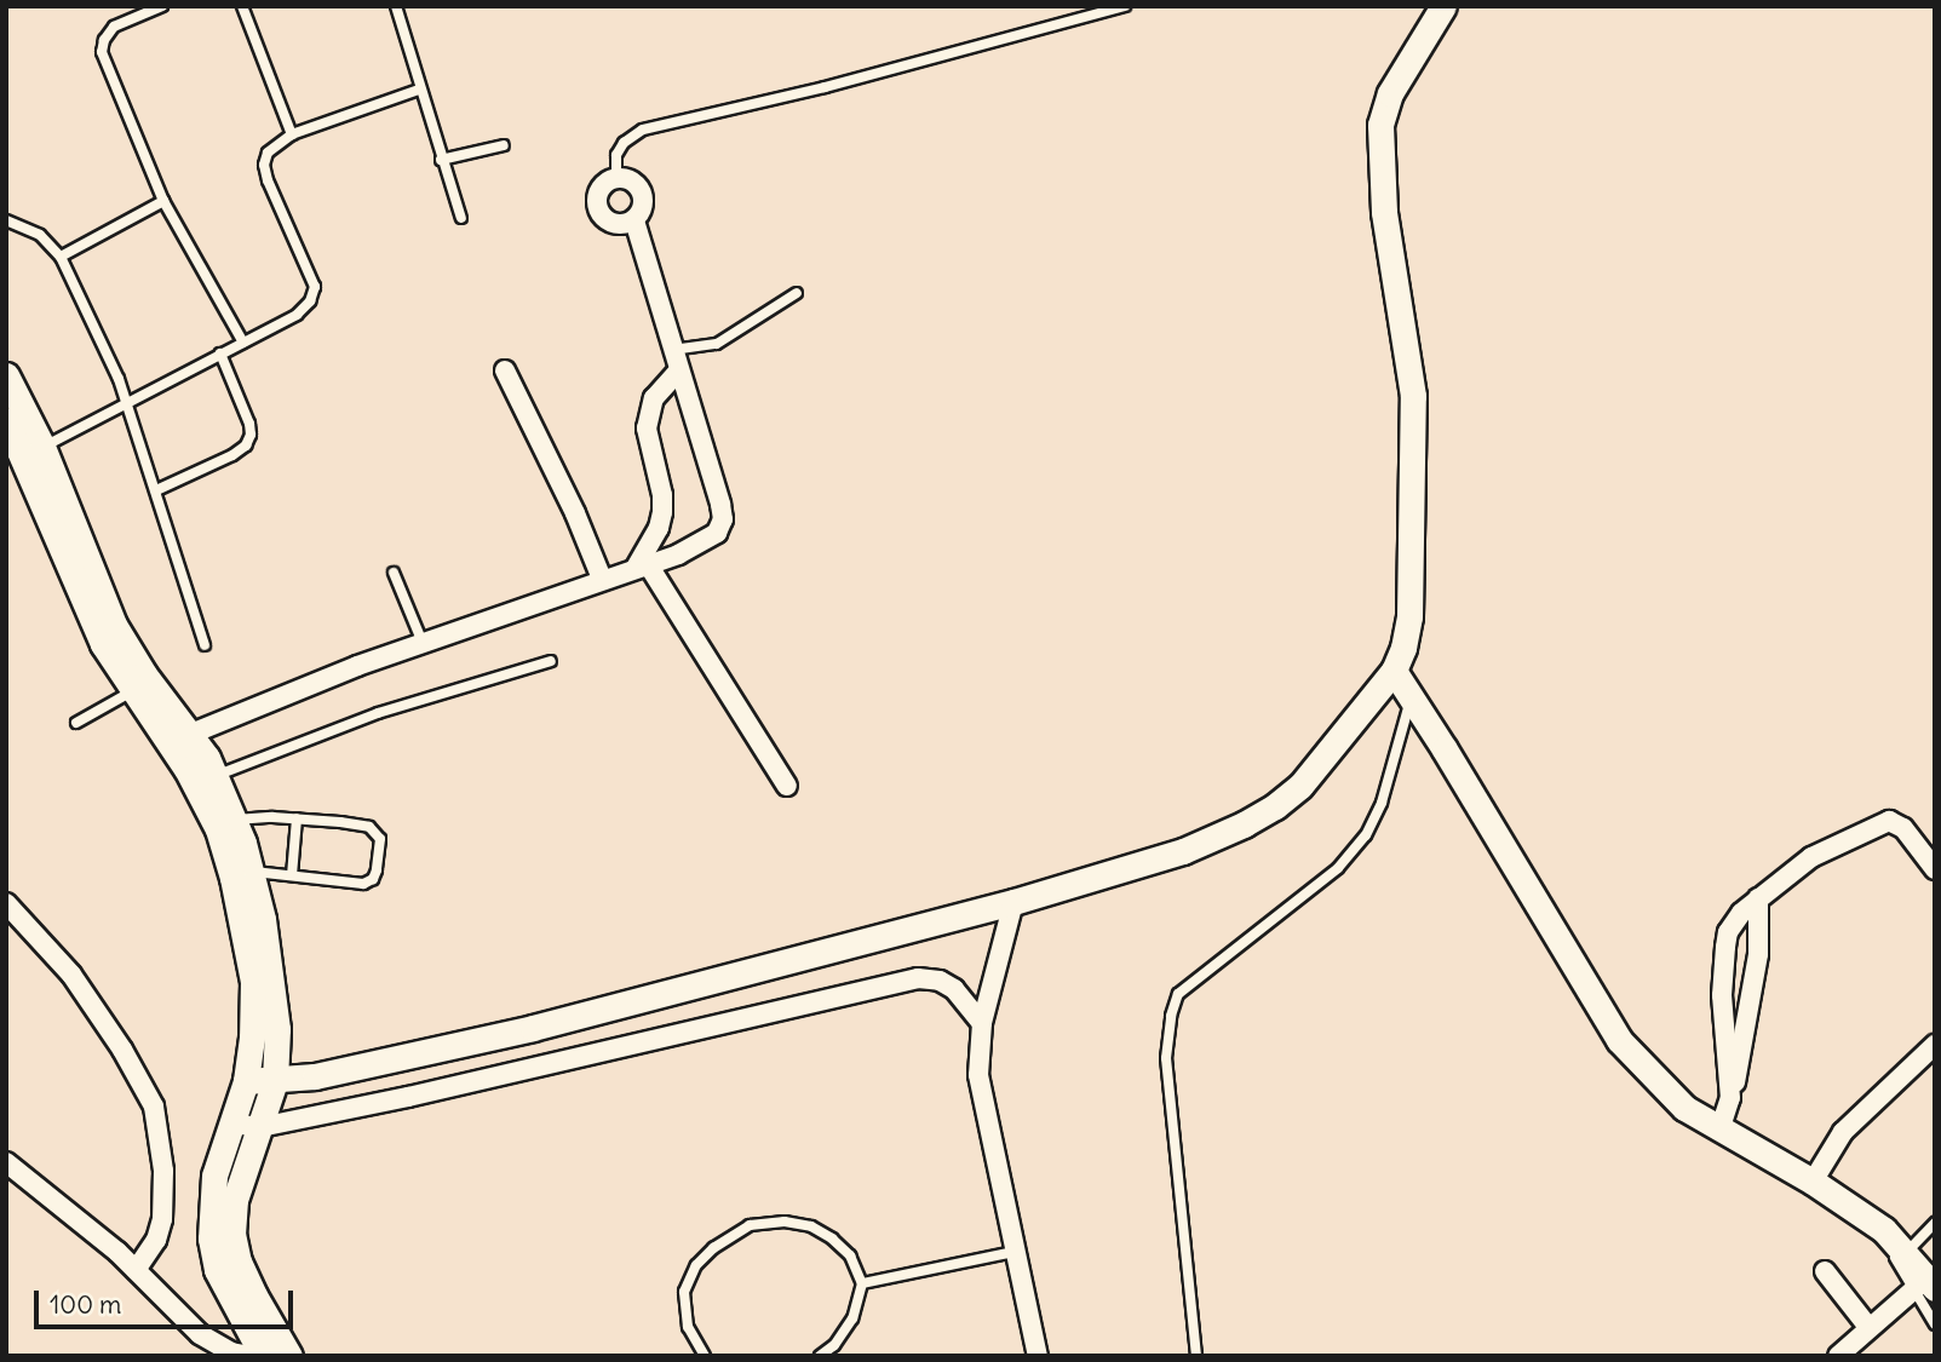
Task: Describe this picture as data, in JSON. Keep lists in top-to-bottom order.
{
  "scale_bar": "100 m"
}
